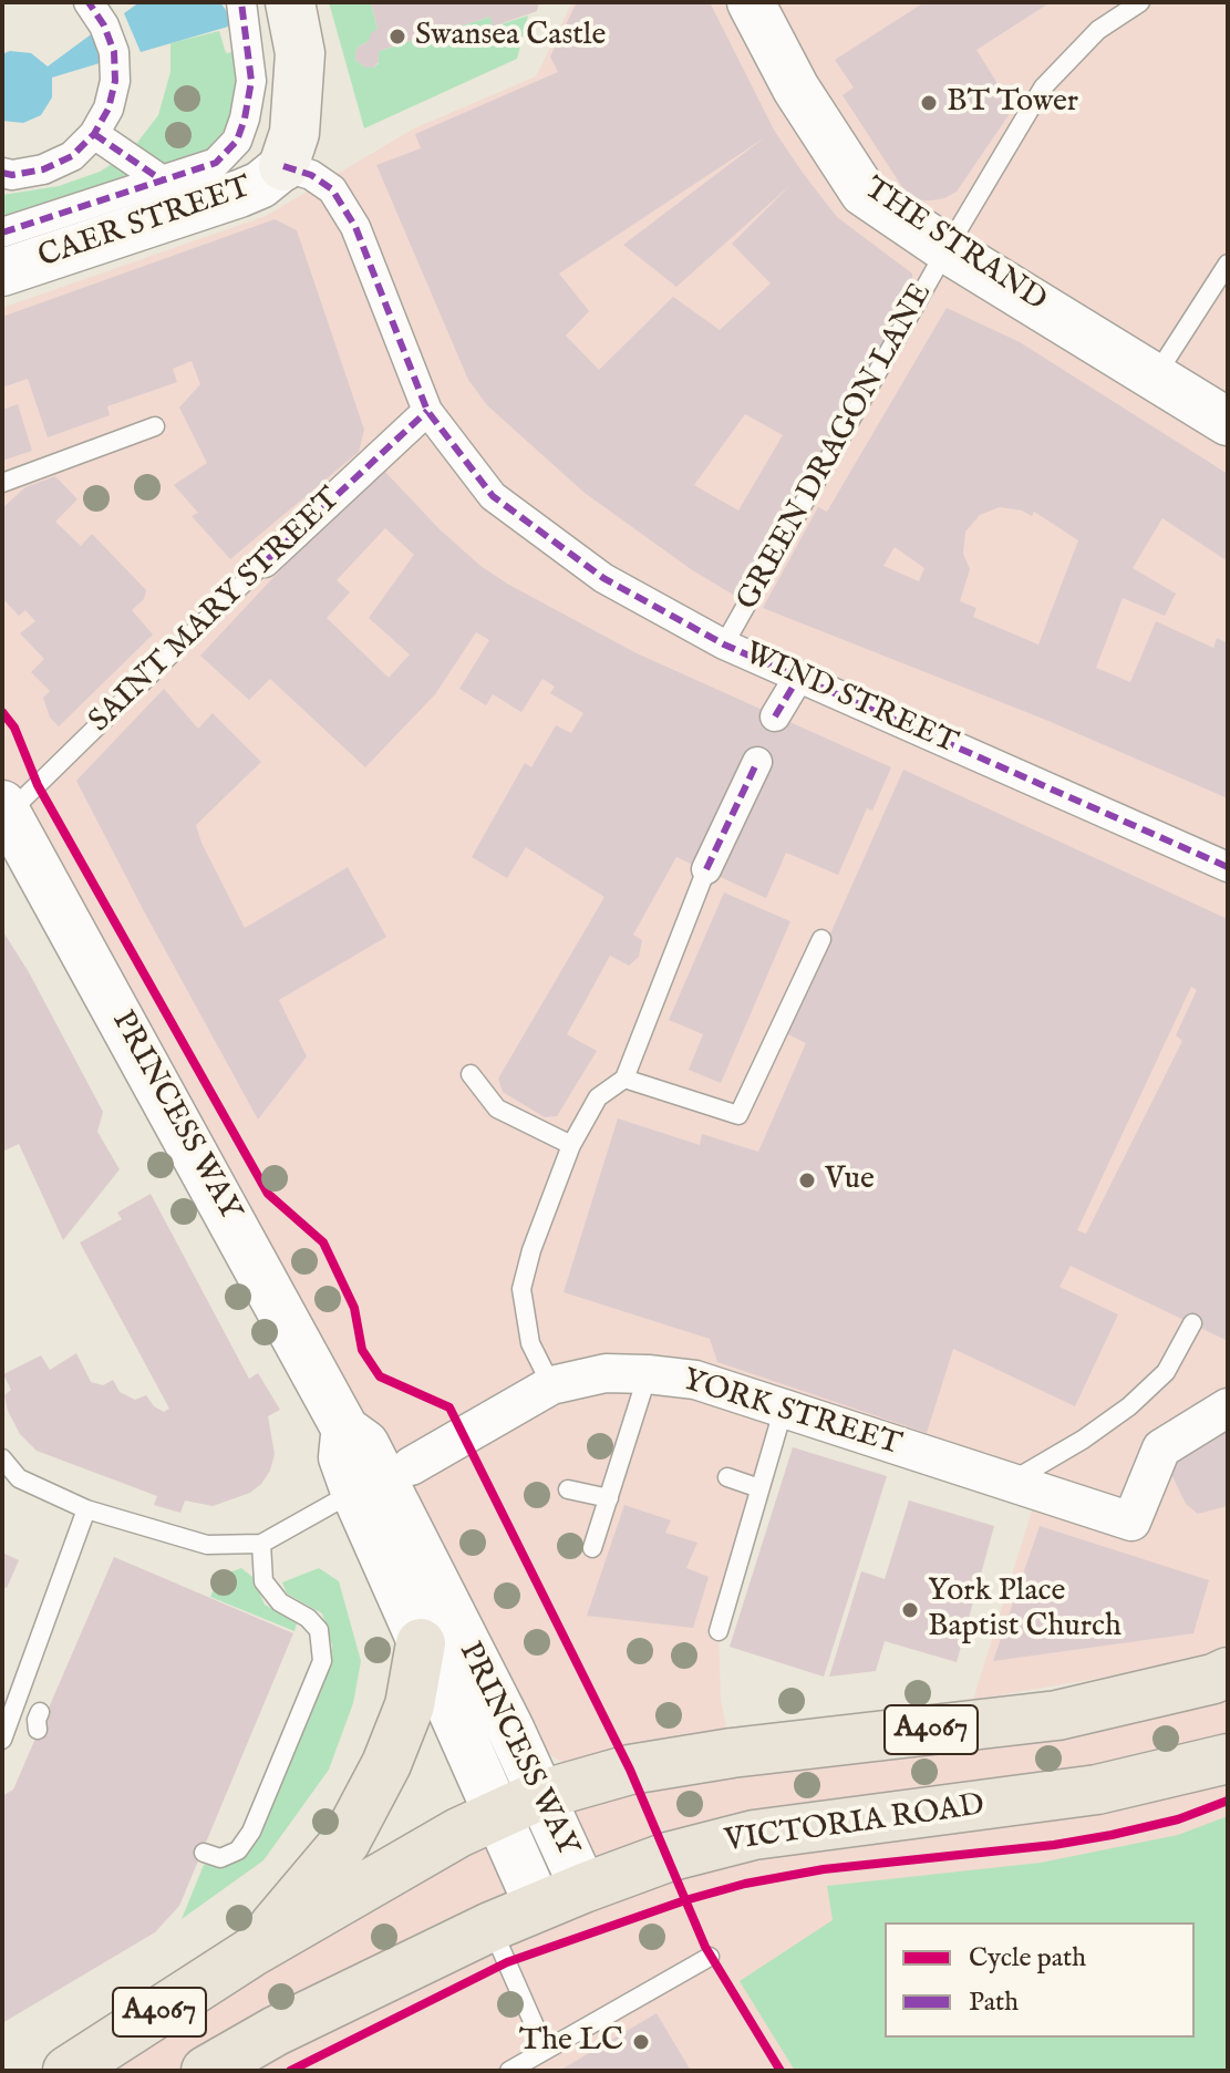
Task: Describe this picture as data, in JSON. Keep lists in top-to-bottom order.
{
  "streets": {
    "main road": ["A4067", "VICTORIA ROAD"],
    "street": [
      "CAER STREET",
      "THE STRAND",
      "SAINT MARY STREET",
      "WIND STREET",
      "PRINCESS WAY",
      "YORK STREET"
    ],
    "lane": ["GREEN DRAGON LANE"]
  },
  "crossings": [
    ["CAER STREET", "WIND STREET"],
    ["THE STRAND", "GREEN DRAGON LANE"],
    ["GREEN DRAGON LANE", "WIND STREET"],
    ["SAINT MARY STREET", "WIND STREET"],
    ["SAINT MARY STREET", "PRINCESS WAY"],
    ["PRINCESS WAY", "YORK STREET"],
    ["PRINCESS WAY", "A4067"],
    ["PRINCESS WAY", "VICTORIA ROAD"],
    ["A4067", "VICTORIA ROAD"]
  ],
  "places": [
    "Swansea Castle",
    "BT Tower",
    "Vue",
    "York Place Baptist Church",
    "The LC"
  ],
  "legend": ["Cycle path", "Path"]
}
